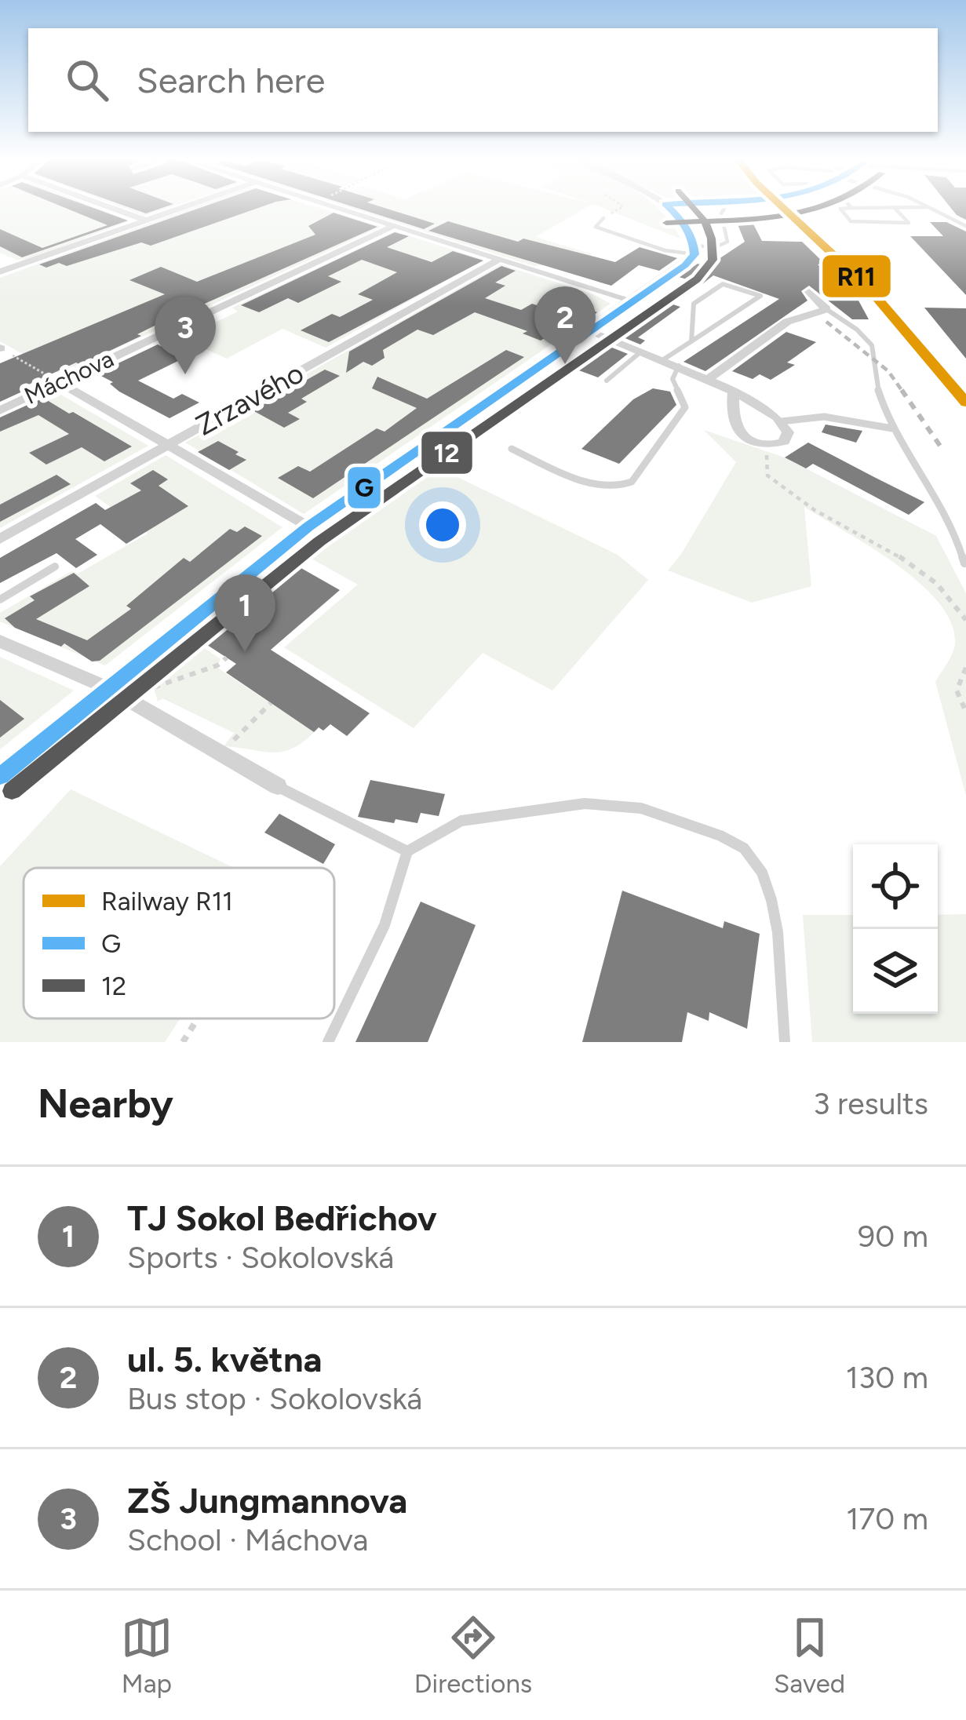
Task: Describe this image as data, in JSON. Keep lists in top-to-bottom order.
{
  "streets": {
    "street": ["Máchova", "Zrzavého"]
  },
  "lines": ["rail line R11", "transit line G", "transit line 12"],
  "legend": ["Railway R11", "G", "12"],
  "page": {
    "search": "Search here",
    "pins": ["2", "3", "1"],
    "heading": ["Nearby", "3 results"],
    "list": [
      {
        "mark": "1",
        "name": "TJ Sokol Bedřichov",
        "note": "Sports · Sokolovská",
        "value": "90 m"
      },
      {
        "mark": "2",
        "name": "ul. 5. května",
        "note": "Bus stop · Sokolovská",
        "value": "130 m"
      },
      {
        "mark": "3",
        "name": "ZŠ Jungmannova",
        "note": "School · Máchova",
        "value": "170 m"
      }
    ],
    "nav": ["Map", "Directions", "Saved"]
  }
}
